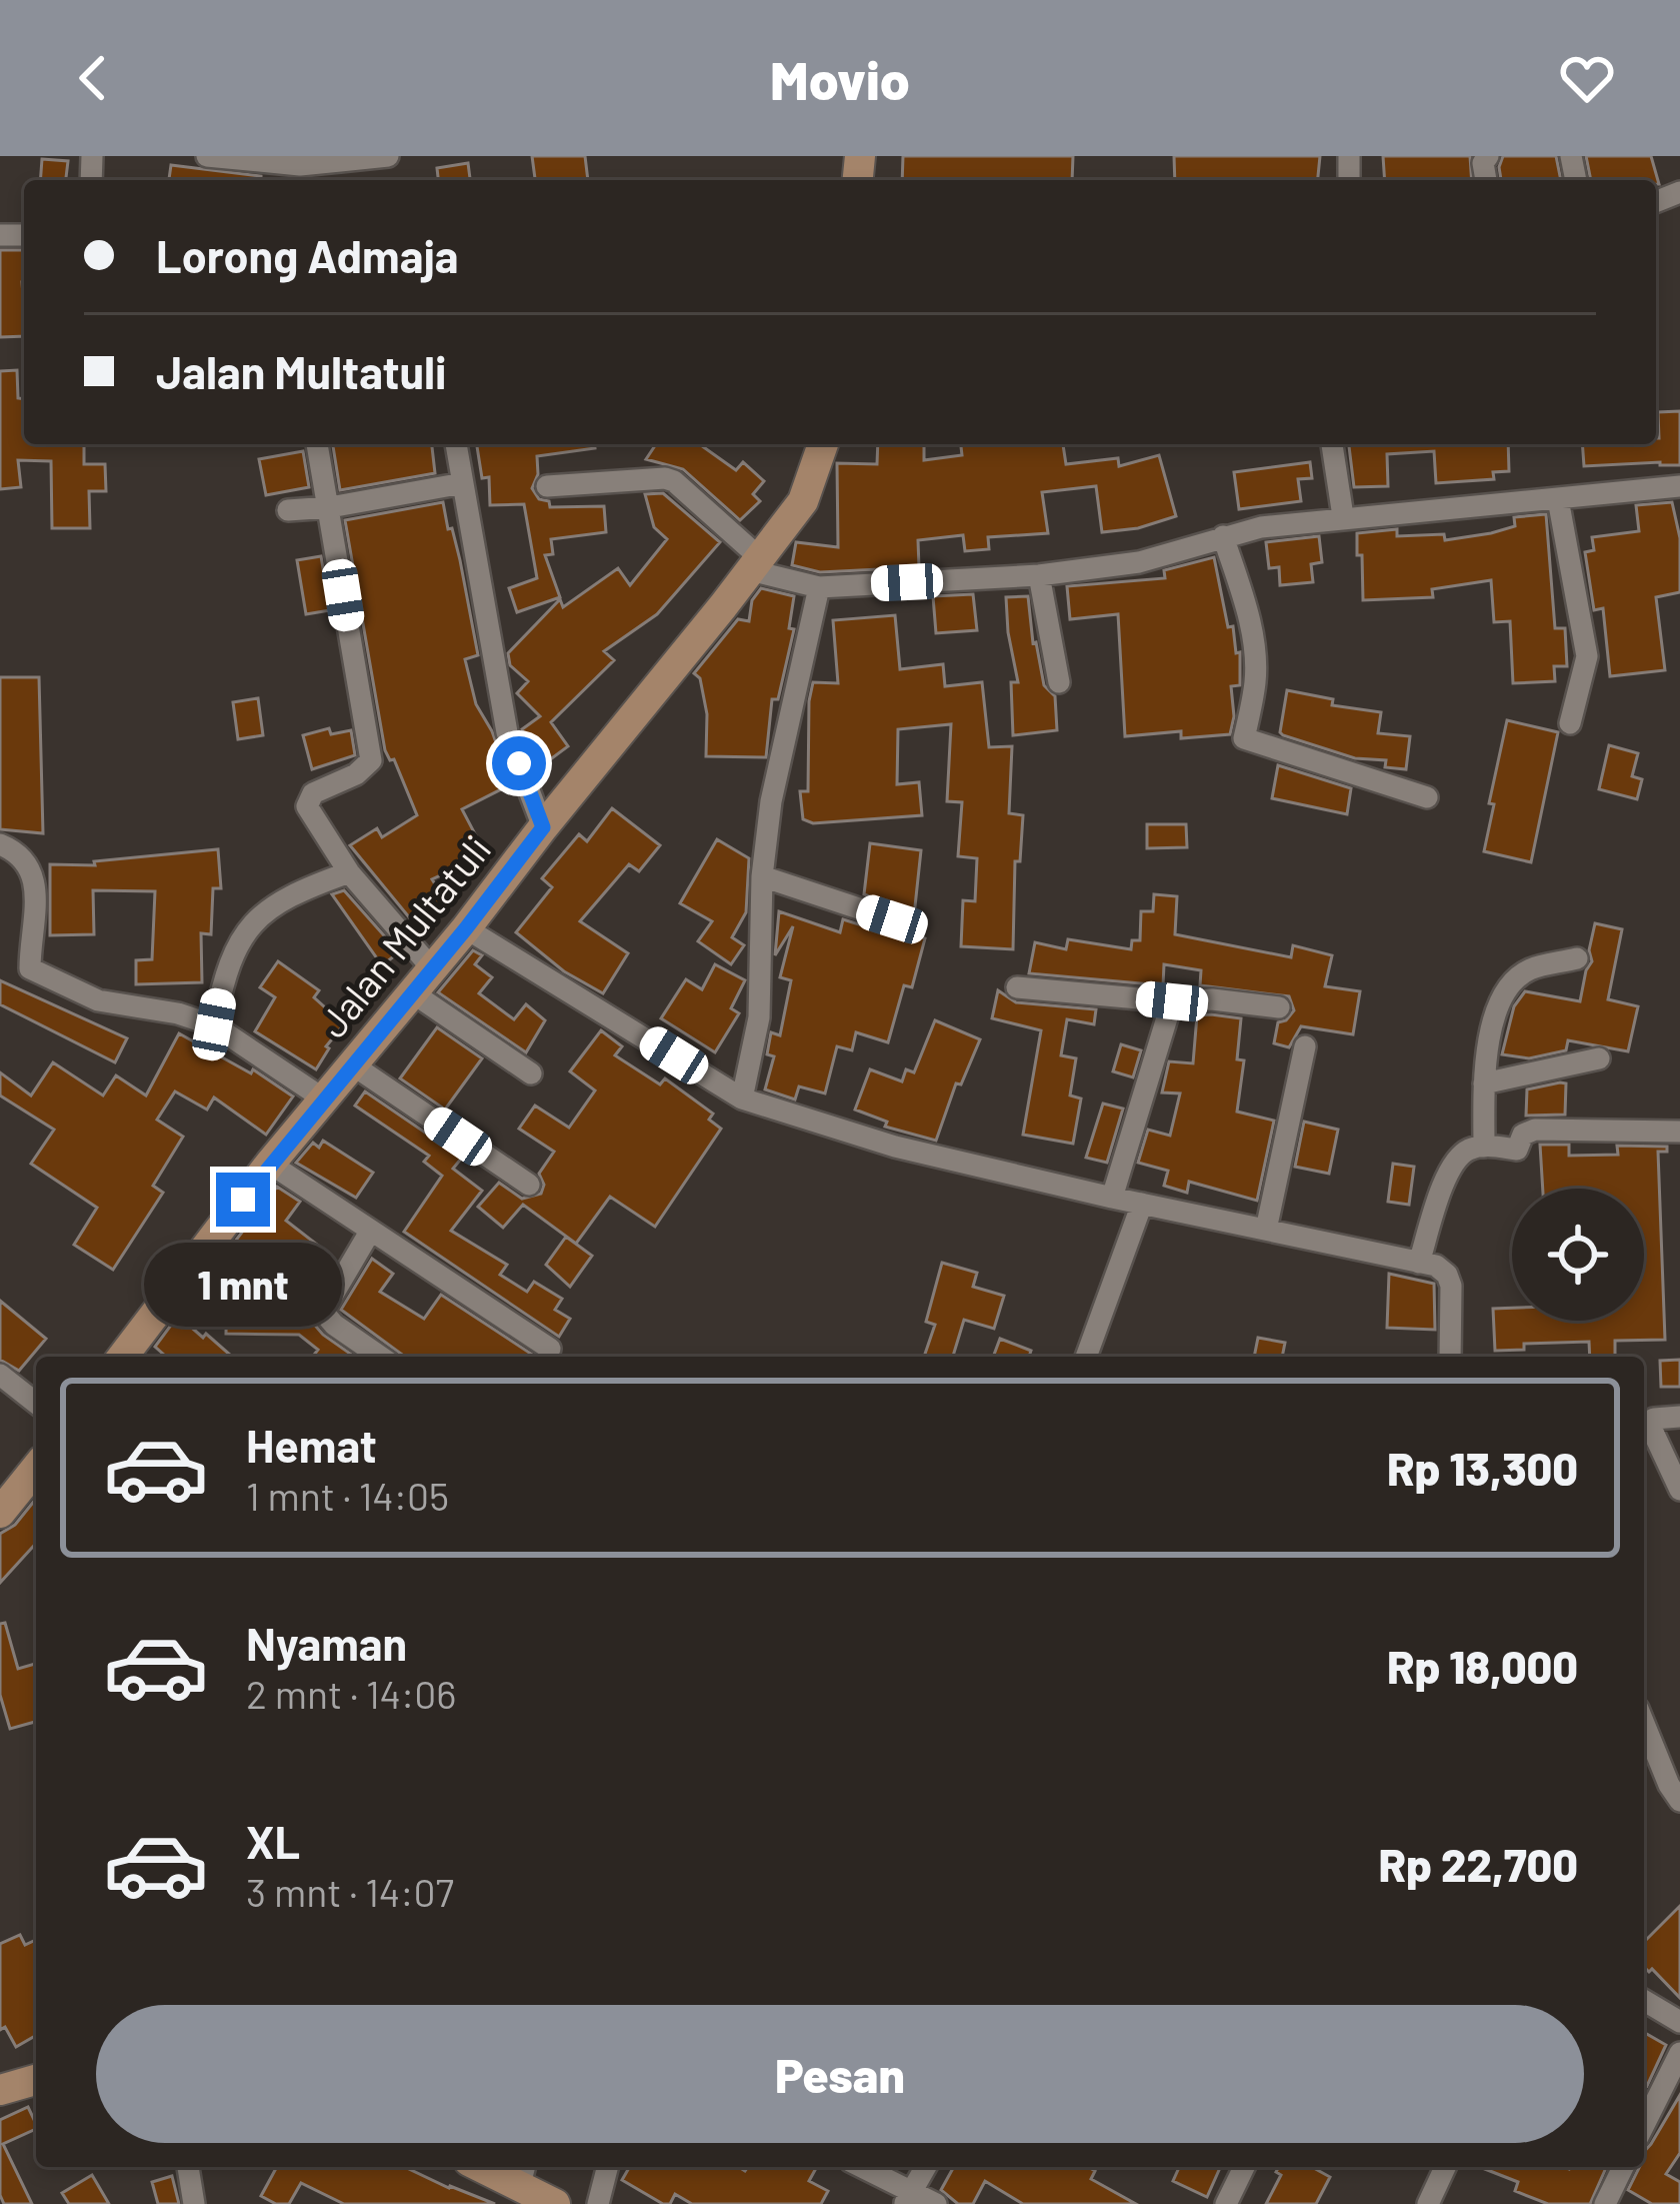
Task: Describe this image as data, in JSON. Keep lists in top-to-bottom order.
{
  "streets": {
    "main road": ["Jalan Multatuli"]
  },
  "page": {
    "header": "Movio",
    "banner": ["Lorong Admaja", "Jalan Multatuli"],
    "bubble": "1 mnt",
    "list": [
      {
        "name": "Hemat",
        "note": "1 mnt · 14:05",
        "value": "Rp 13,300"
      },
      {
        "name": "Nyaman",
        "note": "2 mnt · 14:06",
        "value": "Rp 18,000"
      },
      {
        "name": "XL",
        "note": "3 mnt · 14:07",
        "value": "Rp 22,700"
      }
    ],
    "buttons": "Pesan"
  }
}
